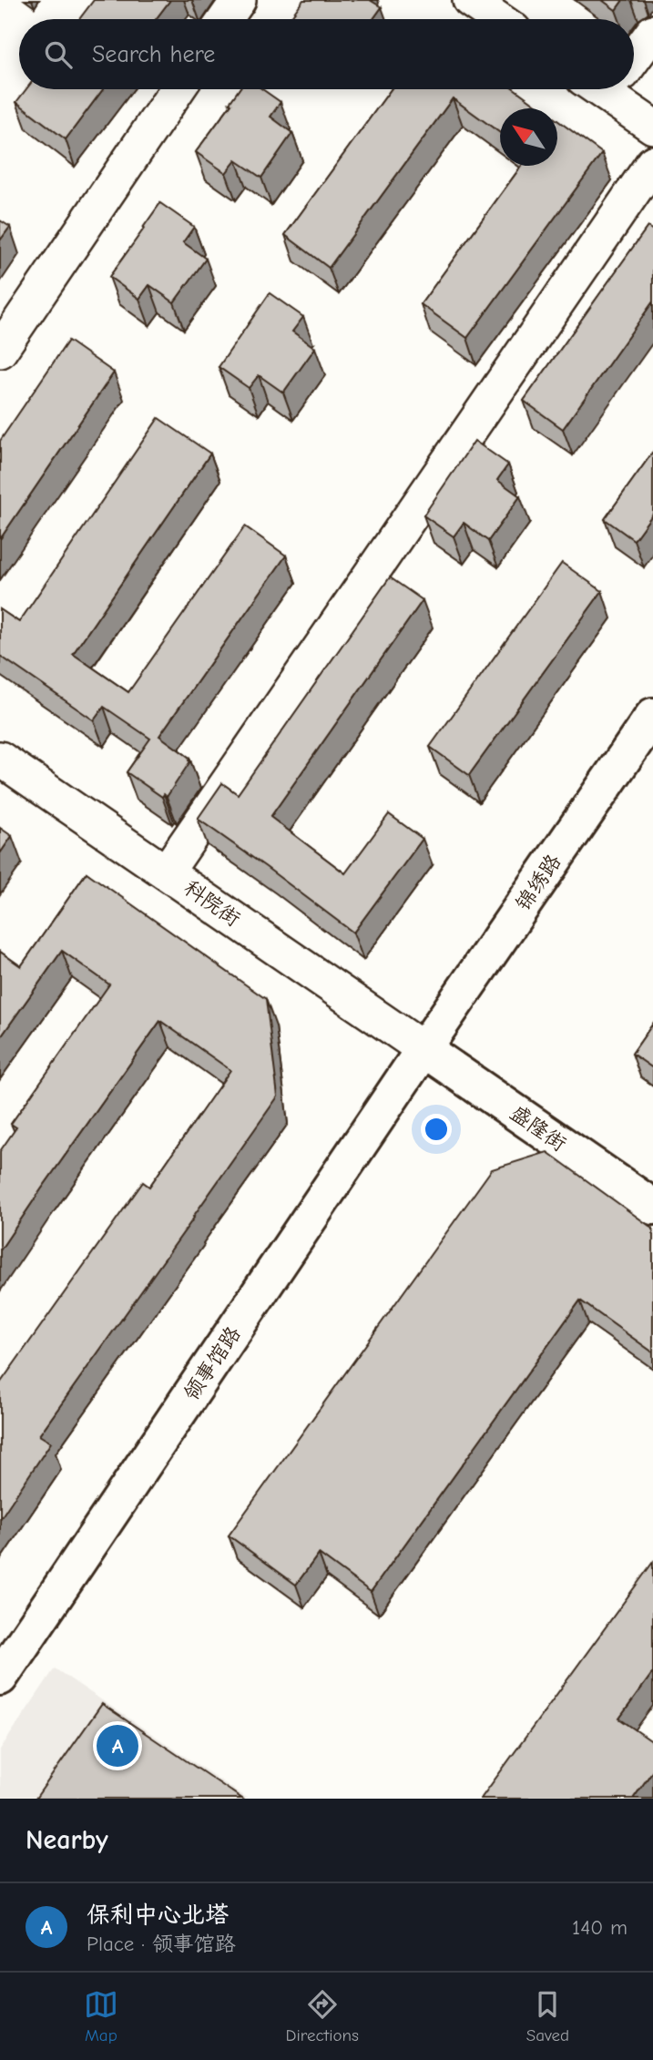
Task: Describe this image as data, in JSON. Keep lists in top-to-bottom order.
{
  "streets": {
    "main road": ["锦绣路", "盛隆街", "领事馆路"],
    "street": ["科院街"]
  },
  "crossings": [
    ["锦绣路", "科院街"],
    ["锦绣路", "盛隆街"],
    ["锦绣路", "领事馆路"],
    ["科院街", "盛隆街"],
    ["科院街", "领事馆路"],
    ["盛隆街", "领事馆路"]
  ],
  "north": "top left",
  "page": {
    "search": "Search here",
    "pins": "A",
    "heading": "Nearby",
    "list": [
      {
        "mark": "A",
        "name": "保利中心北塔",
        "note": "Place · 领事馆路",
        "value": "140 m"
      }
    ],
    "nav": ["Map", "Directions", "Saved"]
  }
}
